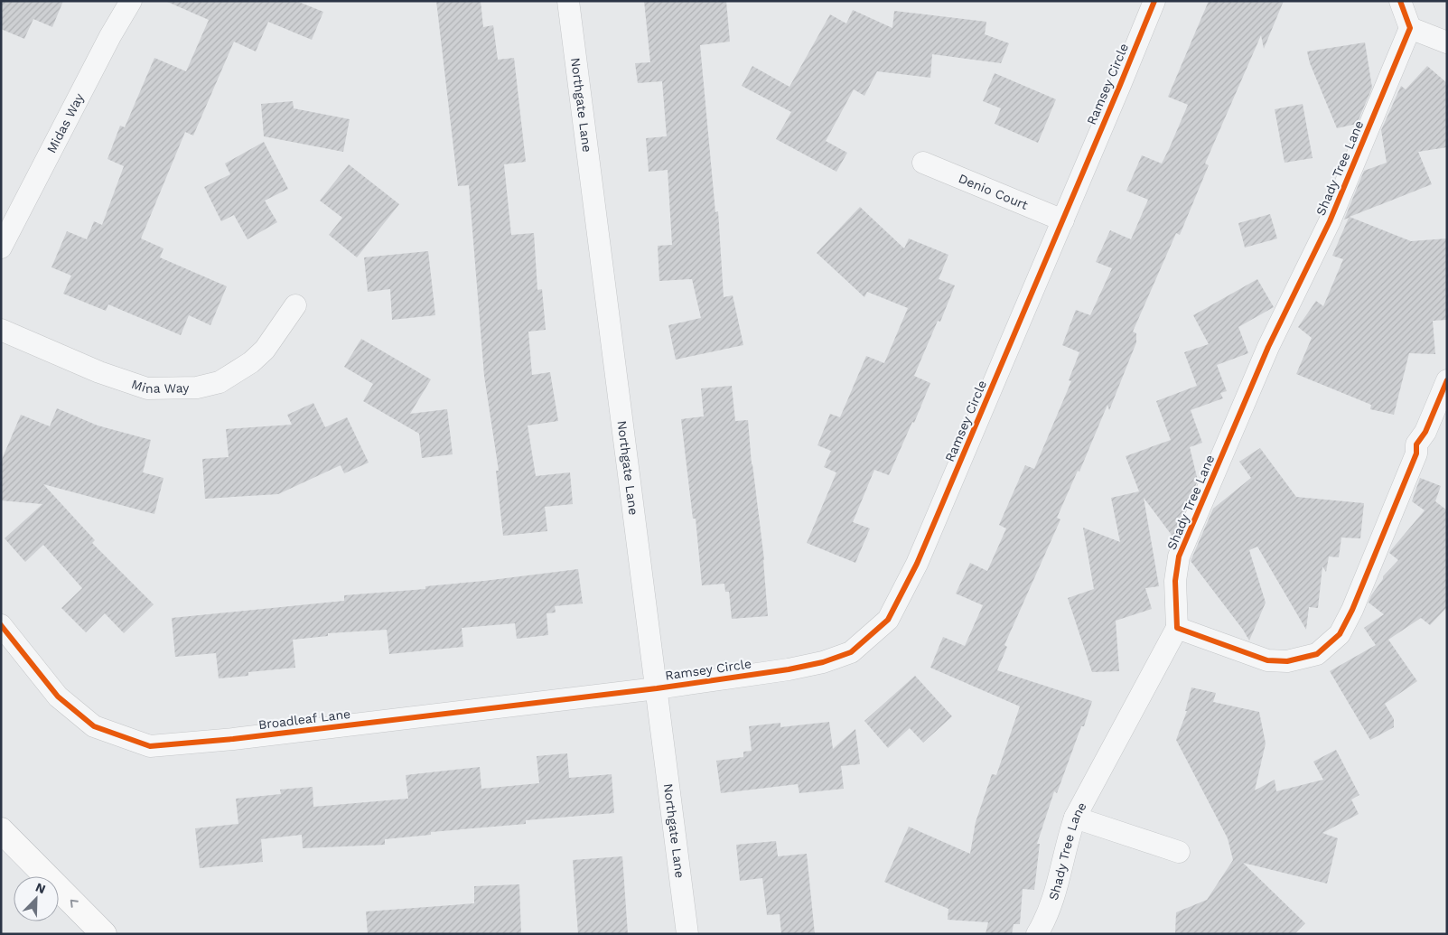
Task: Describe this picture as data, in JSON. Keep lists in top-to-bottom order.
{
  "streets": {
    "street": [
      "Ramsey Circle",
      "Northgate Lane",
      "Midas Way",
      "Shady Tree Lane",
      "Denio Court",
      "Mina Way",
      "Broadleaf Lane"
    ]
  },
  "crossings": [
    ["Ramsey Circle", "Northgate Lane"],
    ["Ramsey Circle", "Denio Court"],
    ["Ramsey Circle", "Broadleaf Lane"],
    ["Northgate Lane", "Broadleaf Lane"]
  ],
  "north": "top right"
}
